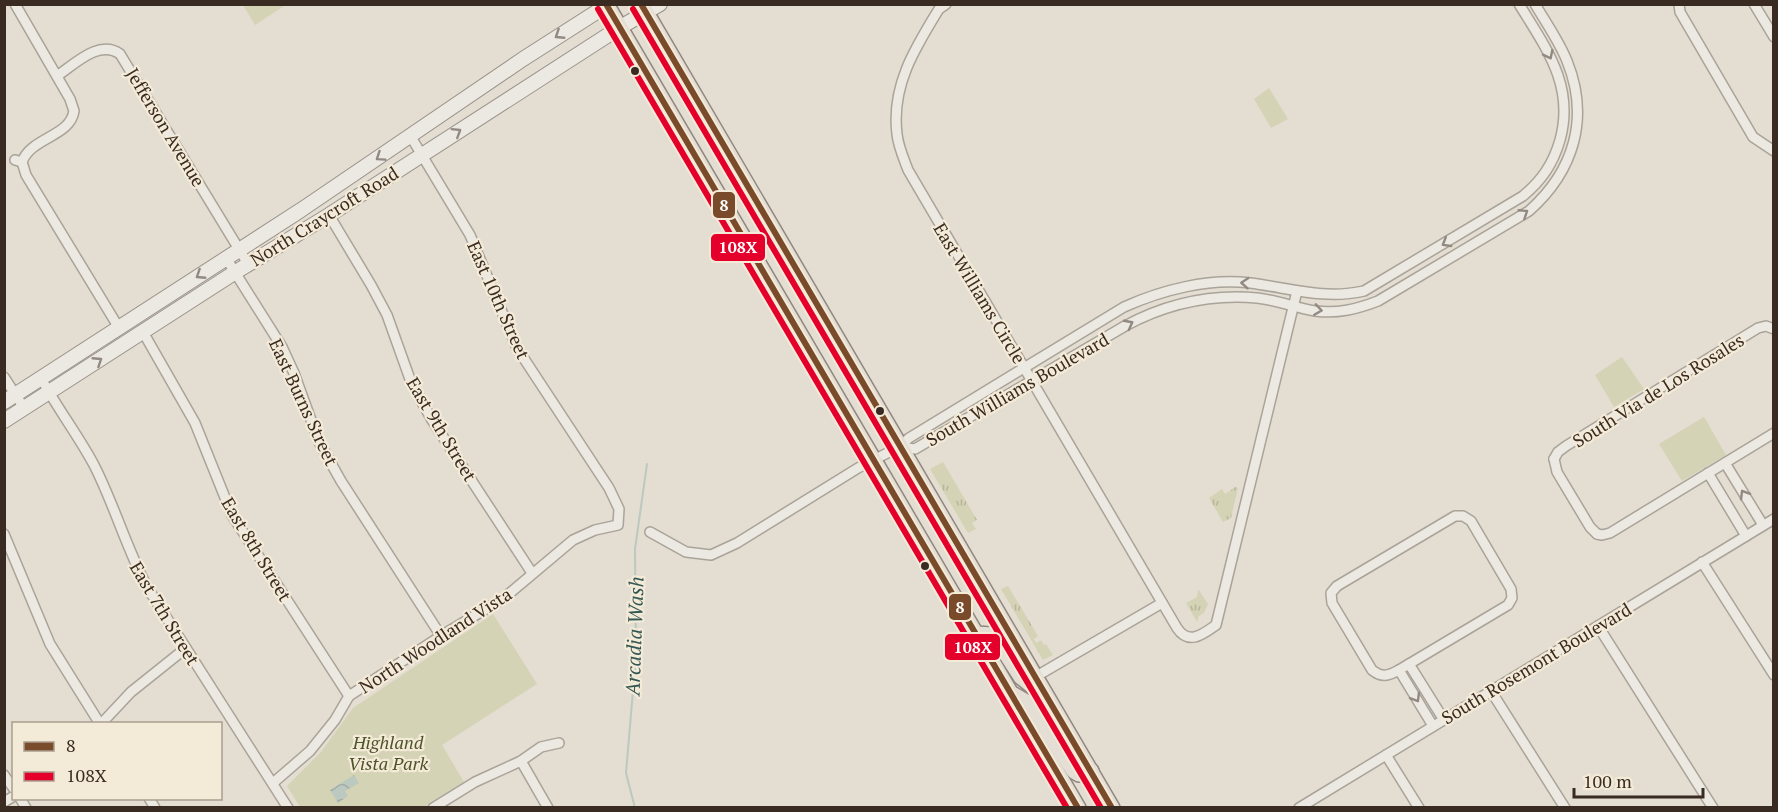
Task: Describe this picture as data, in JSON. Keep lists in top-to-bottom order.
{
  "streets": {
    "main road": ["North Craycroft Road"],
    "street": [
      "Jefferson Avenue",
      "East Williams Circle",
      "East 10th Street",
      "South Williams Boulevard",
      "South Via de Los Rosales",
      "East Burns Street",
      "East 9th Street",
      "East 8th Street",
      "East 7th Street",
      "North Woodland Vista",
      "South Rosemont Boulevard"
    ]
  },
  "crossings": [
    ["Jefferson Avenue", "North Craycroft Road"],
    ["North Craycroft Road", "East 10th Street"],
    ["North Craycroft Road", "East Burns Street"],
    ["North Craycroft Road", "East 9th Street"],
    ["North Craycroft Road", "East 8th Street"],
    ["North Craycroft Road", "East 7th Street"],
    ["East Williams Circle", "South Williams Boulevard"],
    ["East 10th Street", "North Woodland Vista"],
    ["East Burns Street", "North Woodland Vista"],
    ["East 9th Street", "North Woodland Vista"],
    ["East 8th Street", "North Woodland Vista"],
    ["East 7th Street", "North Woodland Vista"]
  ],
  "water": ["Arcadia Wash"],
  "parks": ["Highland Vista Park"],
  "lines": ["transit line 8", "transit line 108X"],
  "legend": ["8", "108X"],
  "scale_bar": "100 m"
}
